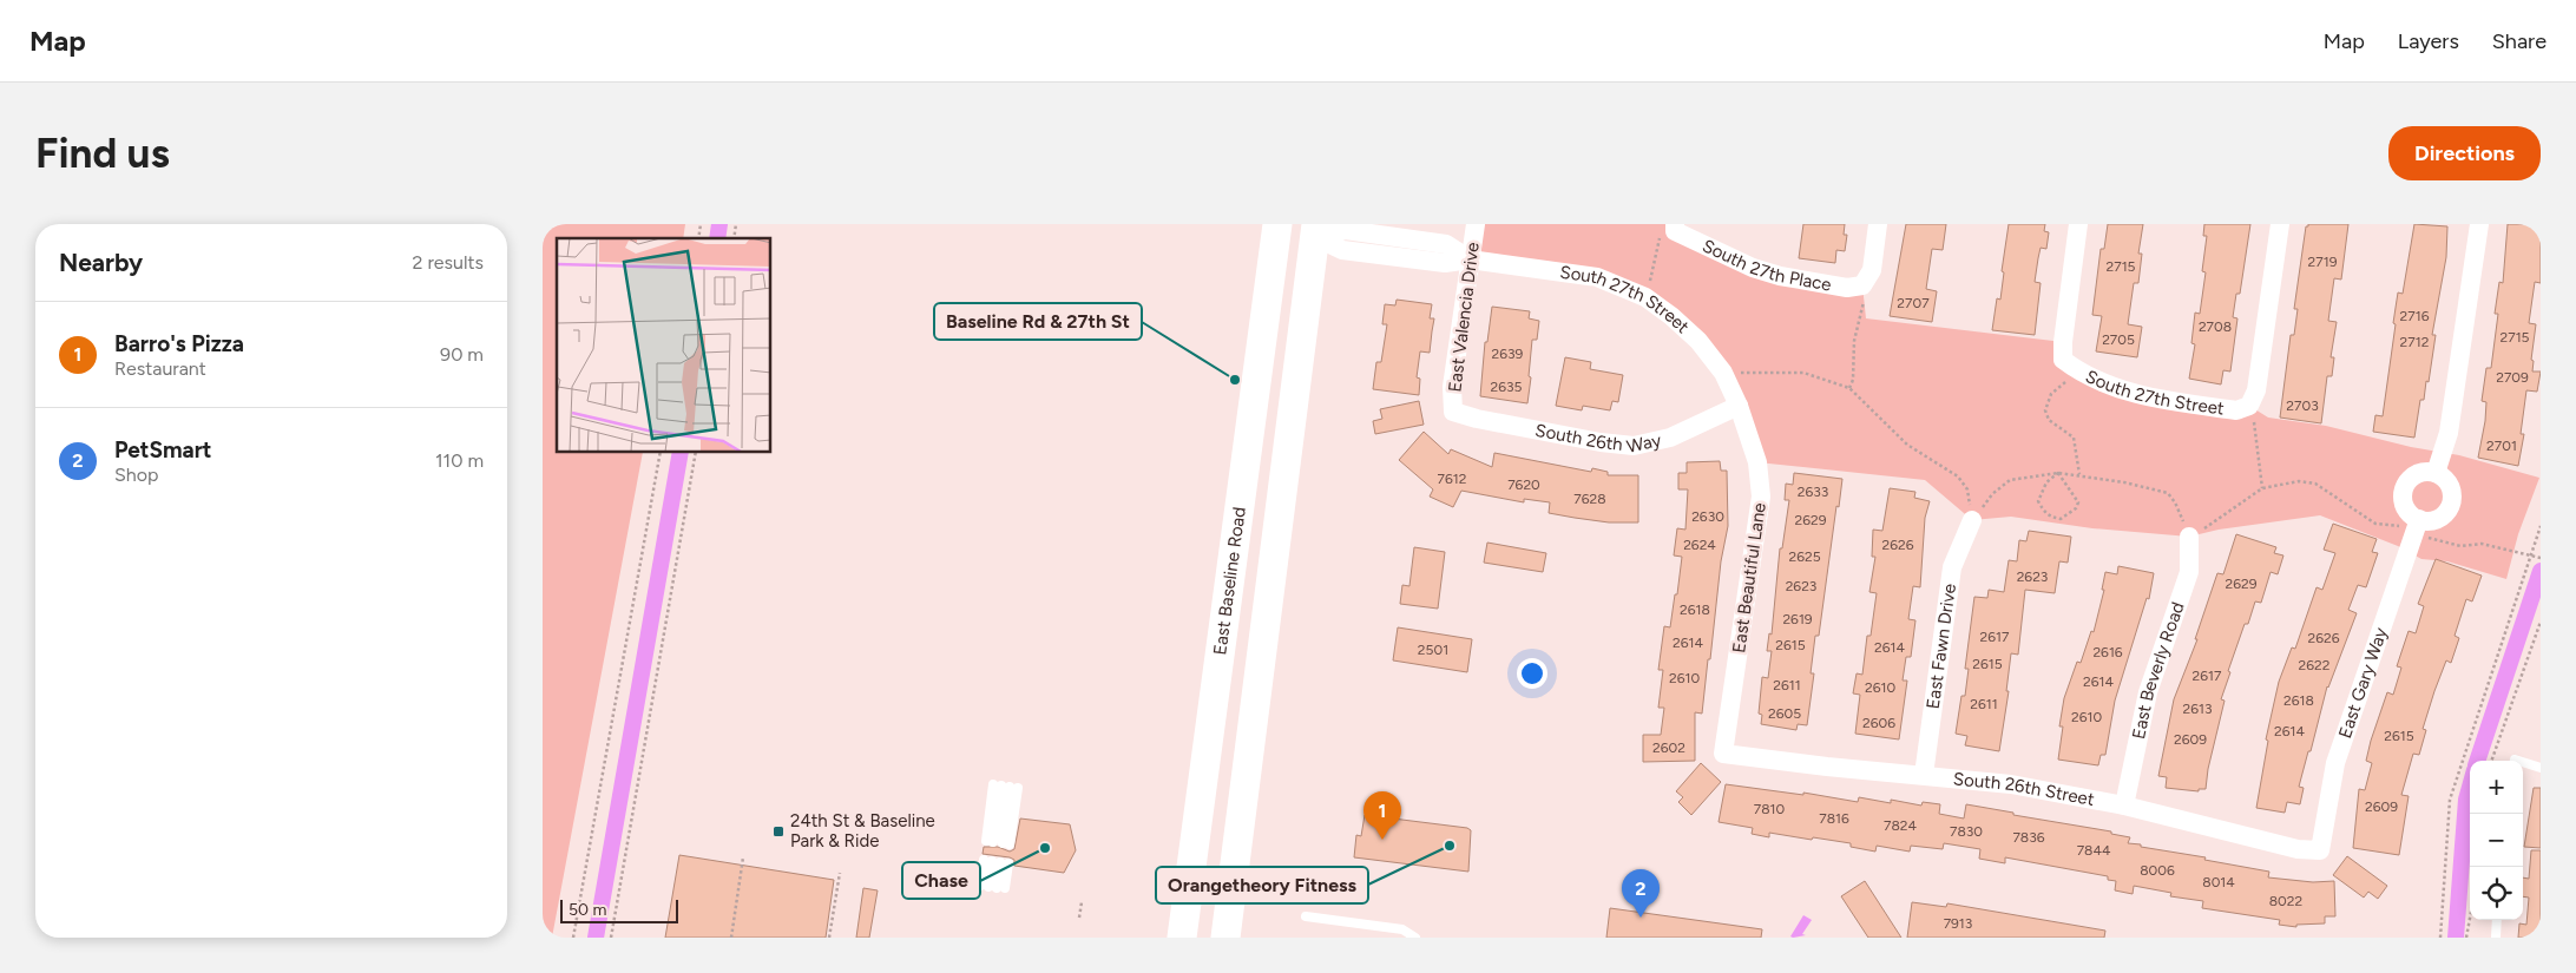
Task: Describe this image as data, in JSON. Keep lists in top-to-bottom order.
{
  "streets": {
    "main road": ["East Baseline Road"],
    "street": [
      "South 27th Place",
      "South 27th Street",
      "East Valencia Drive",
      "South 26th Way",
      "East Beautiful Lane",
      "East Fawn Drive",
      "East Beverly Road",
      "East Gary Way",
      "South 26th Street"
    ]
  },
  "crossings": [
    ["South 27th Street", "East Valencia Drive"],
    ["South 27th Street", "South 26th Way"],
    ["South 27th Street", "East Beautiful Lane"],
    ["East Valencia Drive", "South 26th Way"],
    ["South 26th Way", "East Beautiful Lane"],
    ["East Beautiful Lane", "South 26th Street"],
    ["East Fawn Drive", "South 26th Street"],
    ["East Beverly Road", "South 26th Street"],
    ["East Gary Way", "South 26th Street"]
  ],
  "places": {
    "other": ["Baseline Rd & 27th St", "Orangetheory Fitness", "Chase"],
    "transit": ["24th St & Baseline Park & Ride"]
  },
  "house_numbers": [
    "2719",
    "2715",
    "2707",
    "2716",
    "2708",
    "2715",
    "2705",
    "2712",
    "2639",
    "2709",
    "2635",
    "2703",
    "2701",
    "7612",
    "7620",
    "2633",
    "7628",
    "2630",
    "2629",
    "2624",
    "2626",
    "2625",
    "2623",
    "2629",
    "2623",
    "2618",
    "2619",
    "2617",
    "2626",
    "2614",
    "2615",
    "2614",
    "2501",
    "2616",
    "2615",
    "2622",
    "2617",
    "2610",
    "2614",
    "2611",
    "2610",
    "2618",
    "2611",
    "2613",
    "2605",
    "2610",
    "2606",
    "2614",
    "2615",
    "2609",
    "2602",
    "2609",
    "7810",
    "7816",
    "7824",
    "7830",
    "7836",
    "7844",
    "8006",
    "8014",
    "8022",
    "7913"
  ],
  "scale_bar": "50 m",
  "page": {
    "header": "Map",
    "nav": ["Map", "Layers", "Share"],
    "buttons": "Directions",
    "title": "Find us",
    "heading": ["Nearby", "2 results"],
    "list": [
      {
        "mark": "1",
        "name": "Barro's Pizza",
        "note": "Restaurant",
        "value": "90 m"
      },
      {
        "mark": "2",
        "name": "PetSmart",
        "note": "Shop",
        "value": "110 m"
      }
    ],
    "map_buttons": ["+", "−"],
    "pins": ["1", "2"],
    "scale": "50 m"
  }
}
